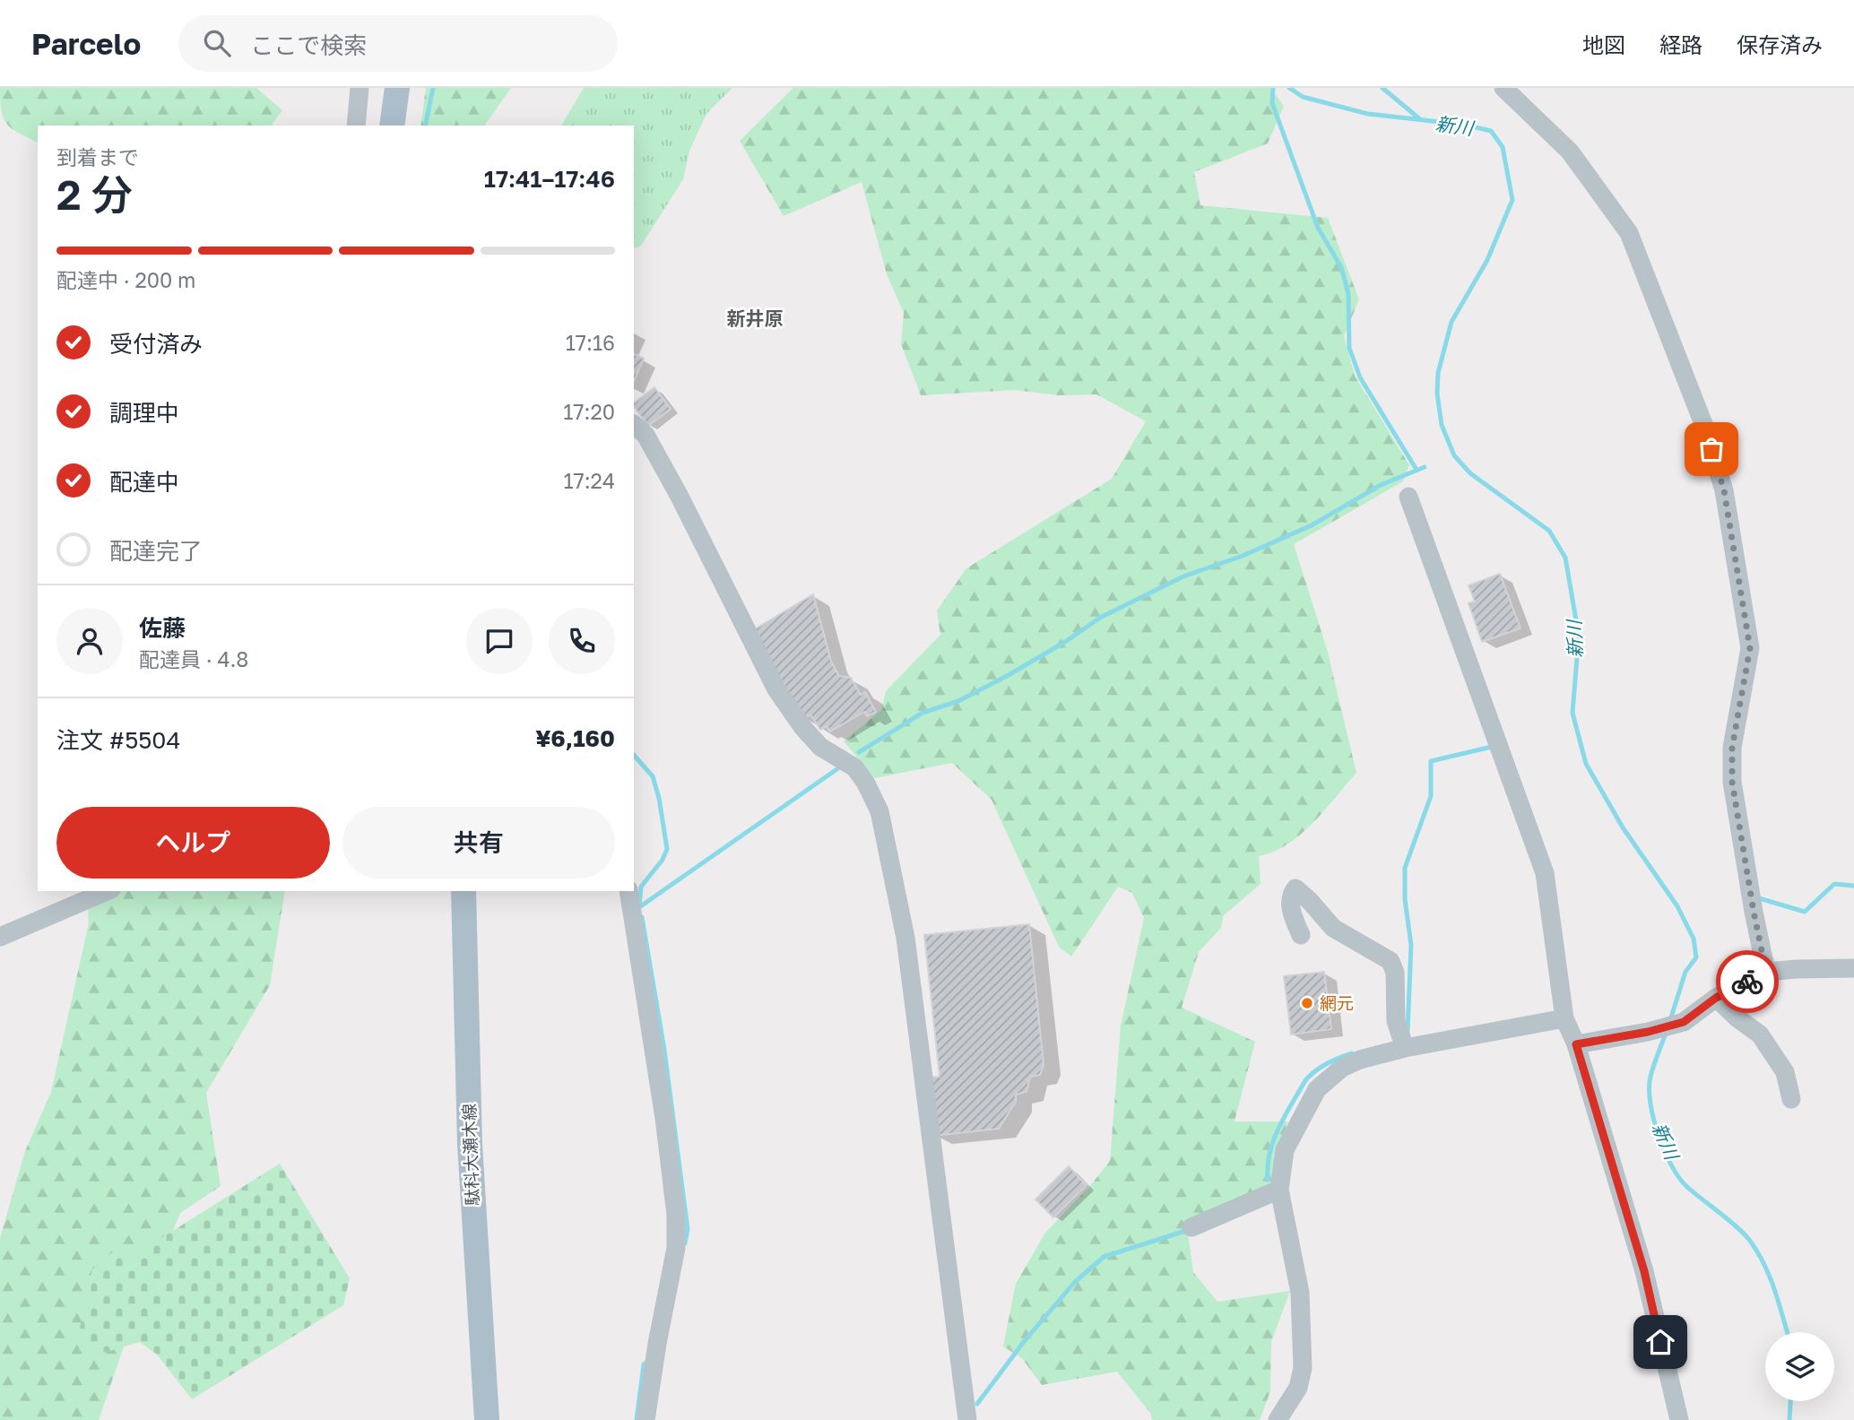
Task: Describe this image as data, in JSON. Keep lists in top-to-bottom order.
{
  "streets": {
    "main road": ["駄科大瀬木線"]
  },
  "districts": ["新井原"],
  "water": ["新川"],
  "places": ["網元"],
  "page": {
    "header": "Parcelo",
    "search": "ここで検索",
    "nav": ["地図", "経路", "保存済み"],
    "heading": ["2 分", "到着まで", "17:41–17:46"],
    "panel": [
      "佐藤",
      "配達員 · 4.8",
      "注文 #5504",
      "¥6,160"
    ],
    "bar": "配達中 · 200 m",
    "list": [
      ["受付済み", "17:16"],
      ["調理中", "17:20"],
      ["配達中", "17:24"],
      "配達完了"
    ],
    "buttons": ["ヘルプ", "共有"]
  }
}
